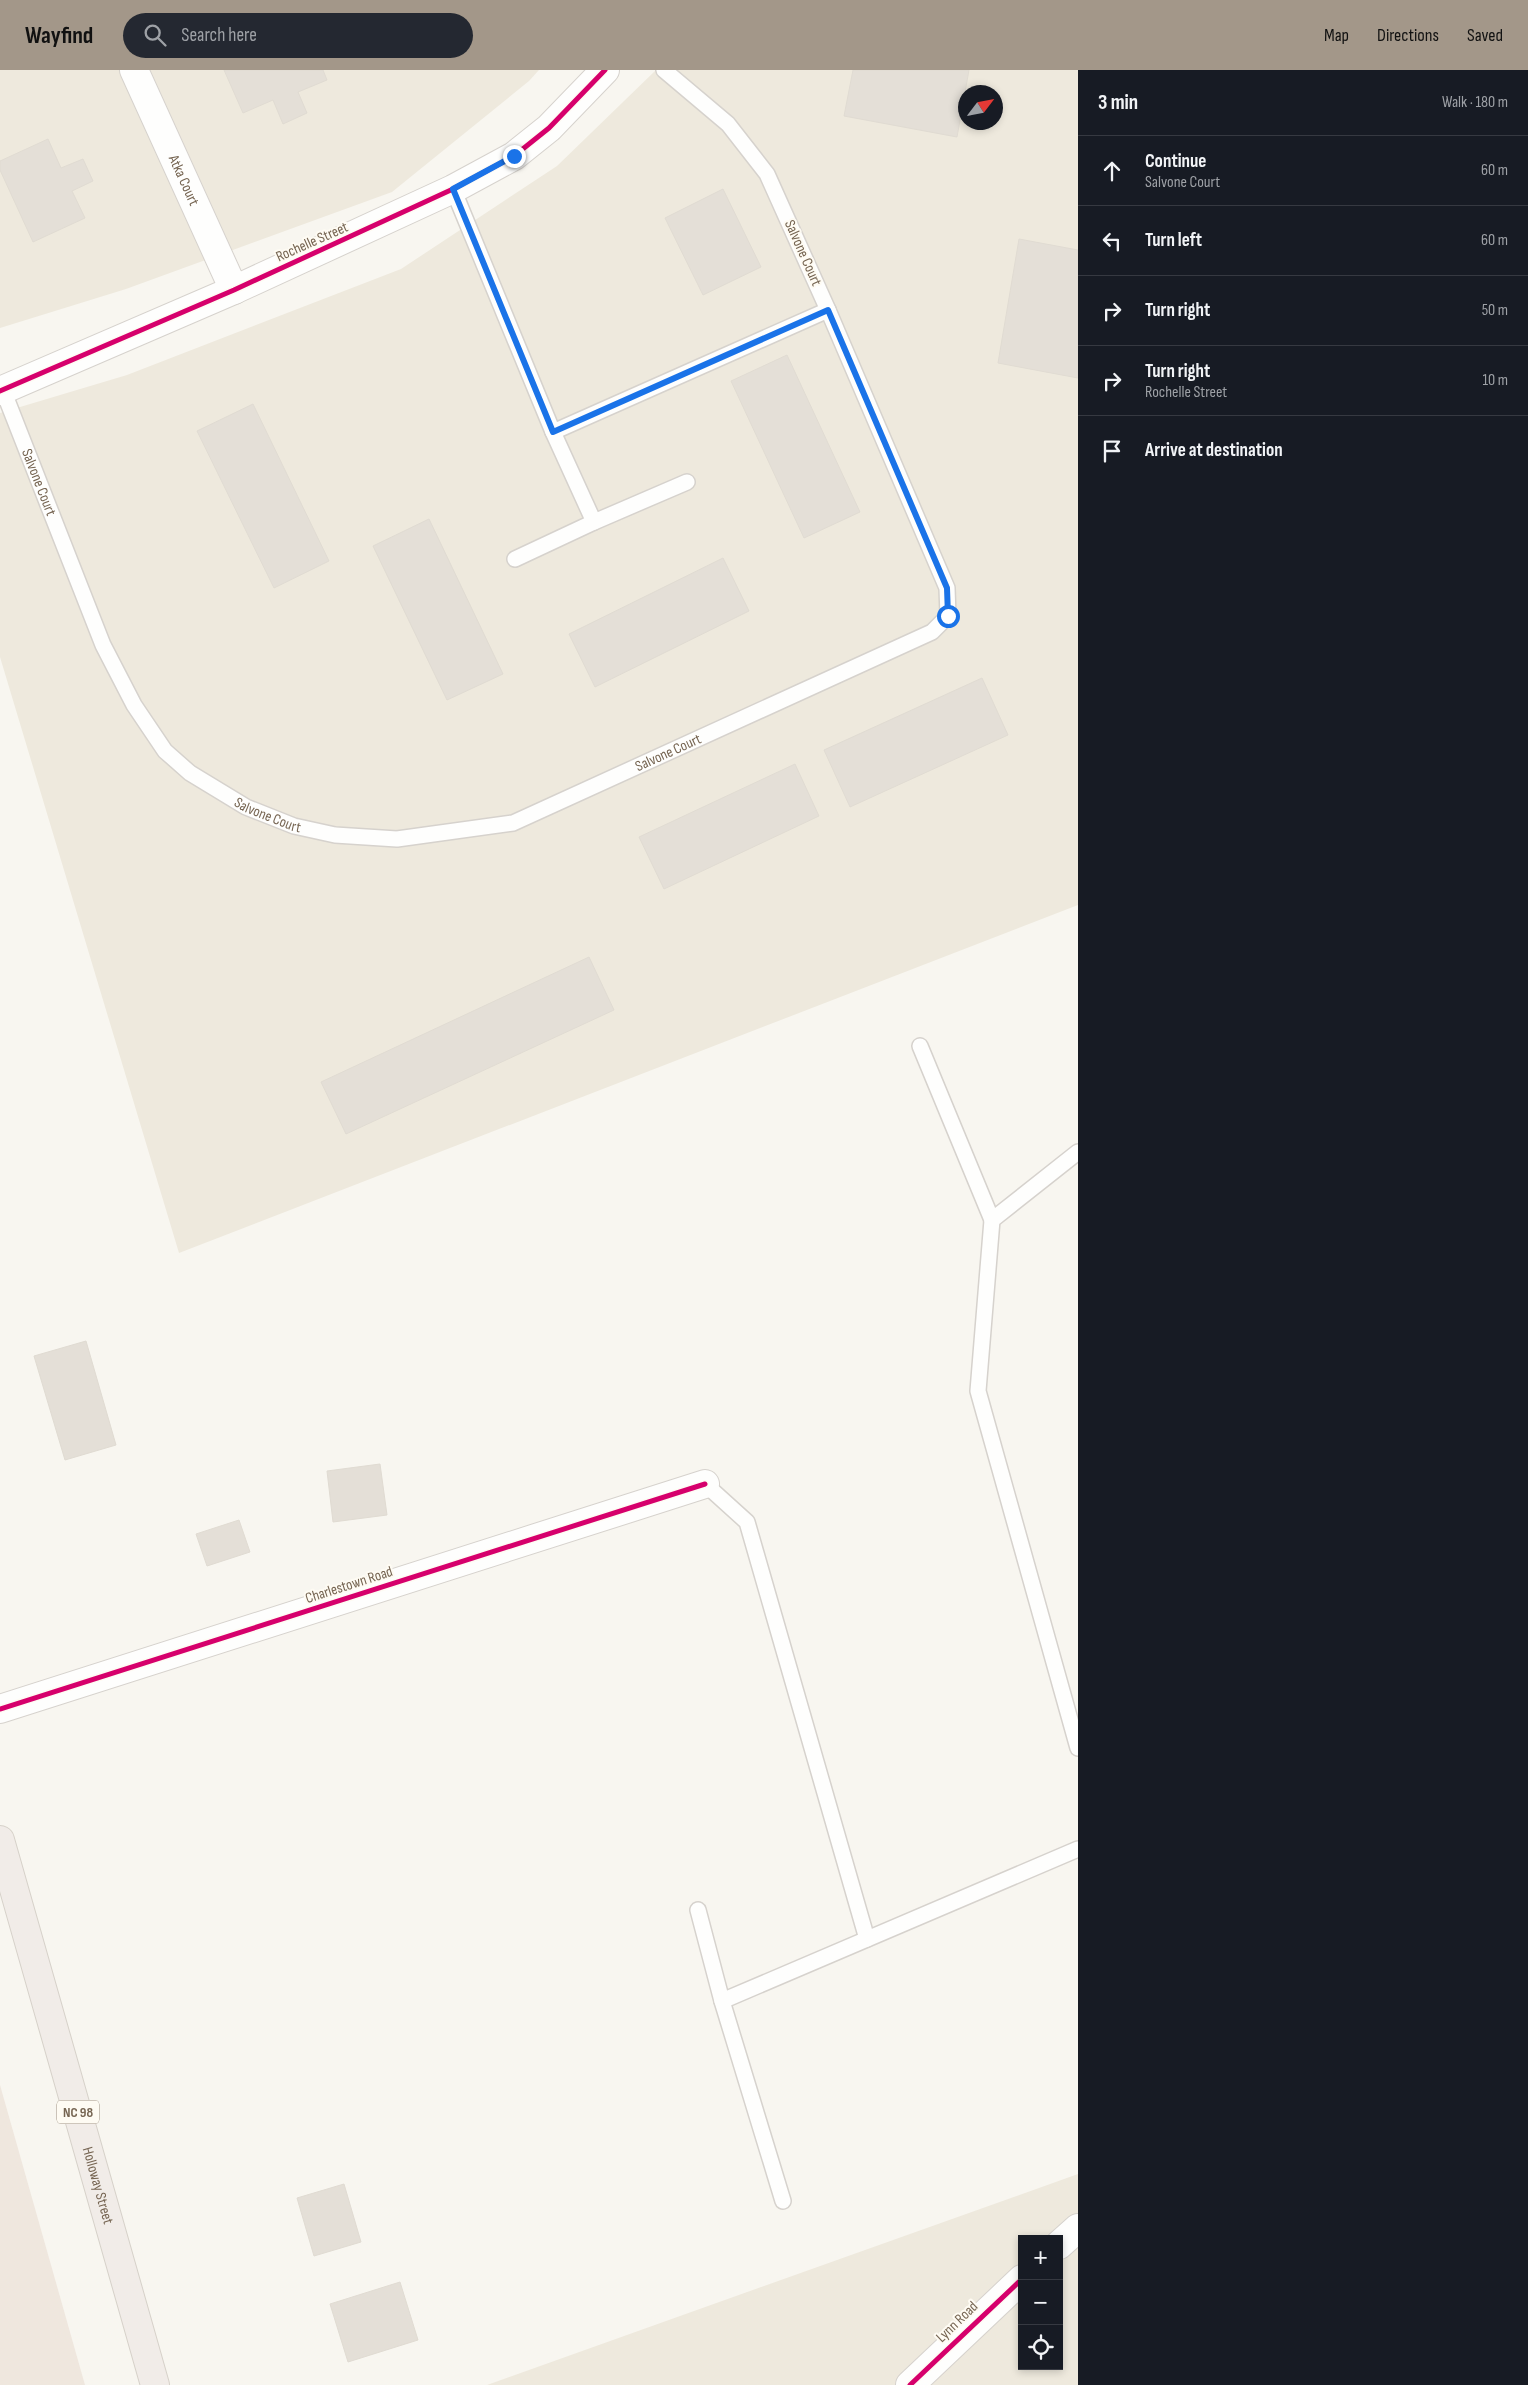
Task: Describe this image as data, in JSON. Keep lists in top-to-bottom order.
{
  "streets": {
    "highway": ["NC 98", "Holloway Street"],
    "street": [
      "Atka Court",
      "Rochelle Street",
      "Charlestown Road",
      "Lynn Road"
    ],
    "lane": ["Salvone Court"]
  },
  "crossings": [
    ["Atka Court", "Rochelle Street"],
    ["Rochelle Street", "Salvone Court"]
  ],
  "north": "top right",
  "page": {
    "header": "Wayfind",
    "search": "Search here",
    "nav": ["Map", "Directions", "Saved"],
    "heading": ["3 min", "Walk · 180 m"],
    "list": [
      ["Continue", "Salvone Court", "60 m"],
      ["Turn left", "60 m"],
      ["Turn right", "50 m"],
      ["Turn right", "Rochelle Street", "10 m"],
      "Arrive at destination"
    ],
    "map_buttons": ["+", "−"]
  }
}
